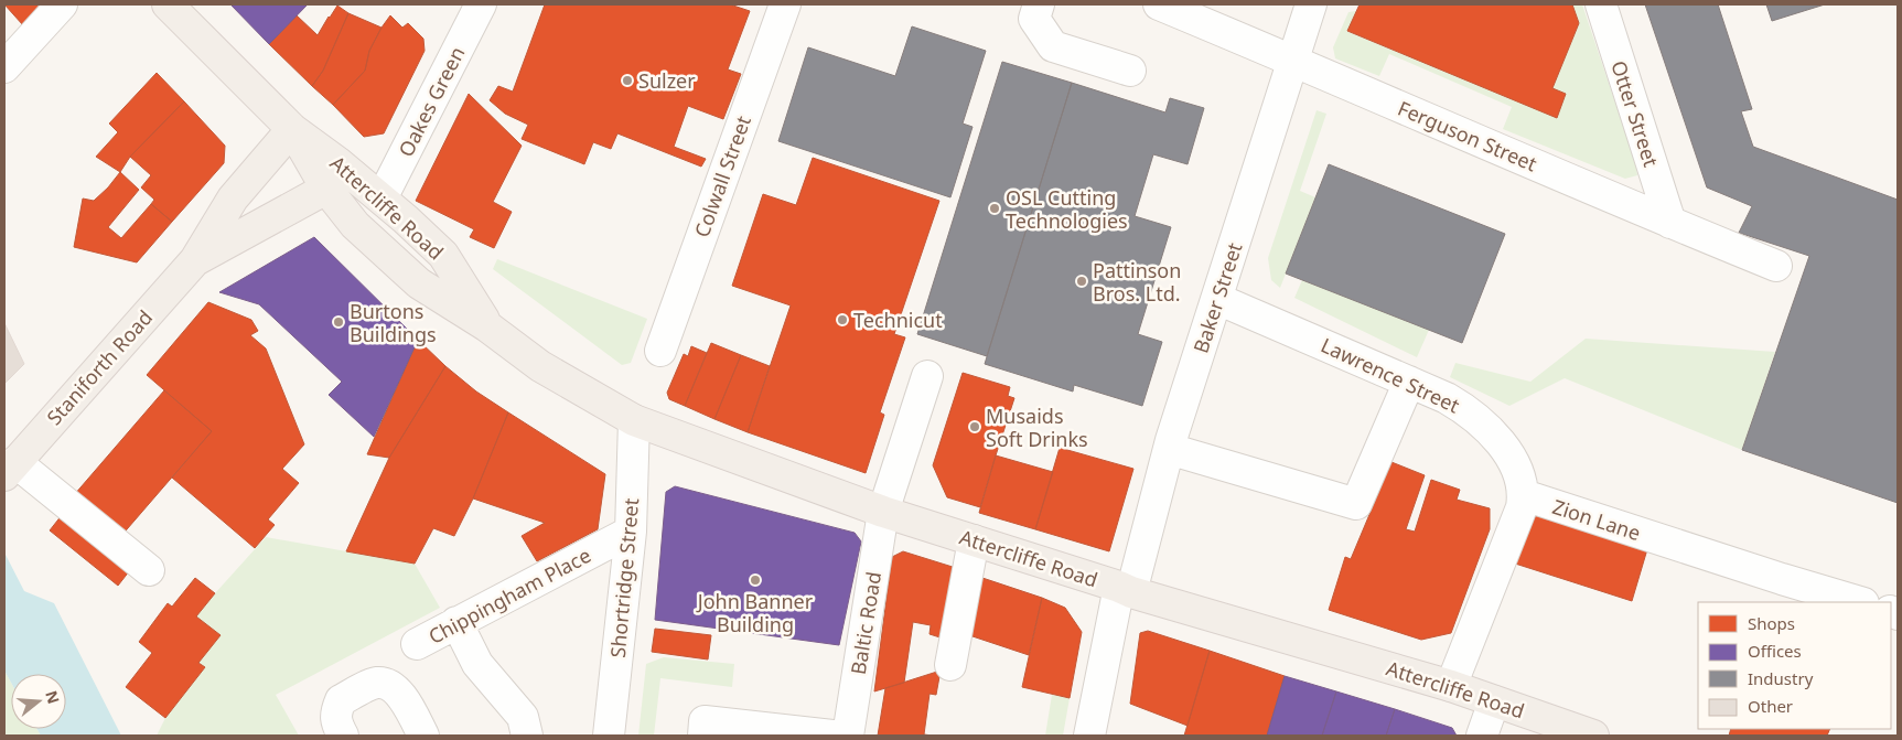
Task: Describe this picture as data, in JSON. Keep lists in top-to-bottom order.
{
  "streets": {
    "main road": ["Attercliffe Road", "Staniforth Road"],
    "street": [
      "Oakes Green",
      "Otter Street",
      "Ferguson Street",
      "Colwall Street",
      "Baker Street",
      "Lawrence Street",
      "Zion Lane",
      "Shortridge Street",
      "Chippingham Place",
      "Baltic Road"
    ]
  },
  "crossings": [
    ["Oakes Green", "Attercliffe Road"],
    ["Otter Street", "Ferguson Street"],
    ["Ferguson Street", "Baker Street"],
    ["Attercliffe Road", "Baker Street"],
    ["Attercliffe Road", "Staniforth Road"],
    ["Attercliffe Road", "Shortridge Street"],
    ["Attercliffe Road", "Baltic Road"],
    ["Baker Street", "Lawrence Street"],
    ["Lawrence Street", "Zion Lane"],
    ["Shortridge Street", "Chippingham Place"]
  ],
  "places": [
    "Sulzer",
    "OSL Cutting Technologies",
    "Pattinson Bros. Ltd.",
    "Technicut",
    "Burtons Buildings",
    "Musaids Soft Drinks",
    "John Banner Building"
  ],
  "legend": [
    "Shops",
    "Offices",
    "Industry",
    "Other"
  ],
  "north": "right"
}
